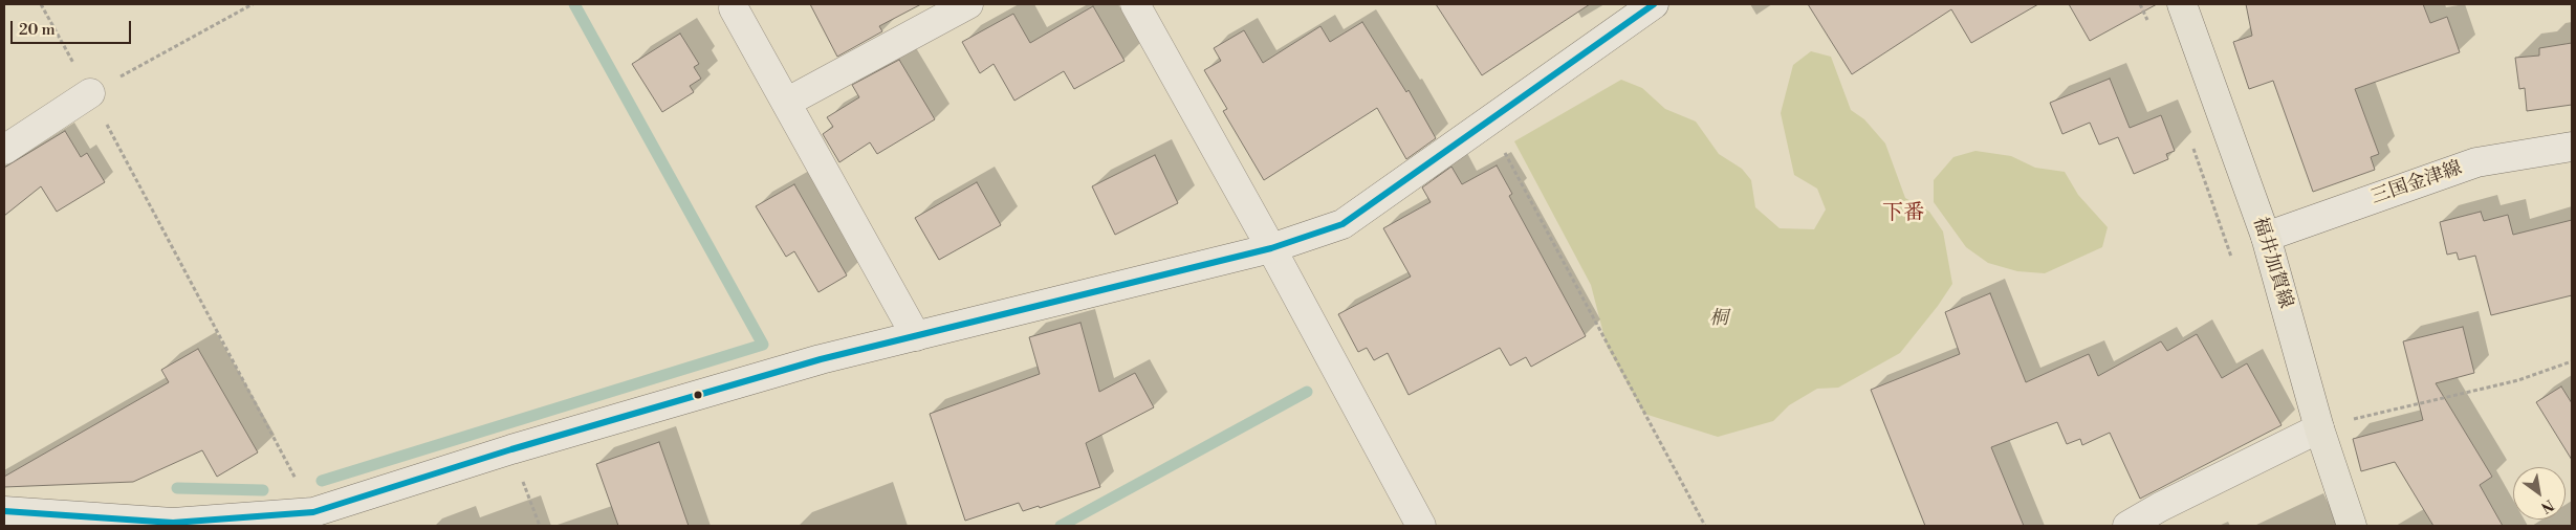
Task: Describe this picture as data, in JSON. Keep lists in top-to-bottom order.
{
  "streets": {
    "main road": ["三国金津線", "福井加賀線"]
  },
  "crossings": [
    ["三国金津線", "福井加賀線"]
  ],
  "districts": ["下番"],
  "parks": ["桐"],
  "scale_bar": "20 m",
  "north": "bottom right"
}
